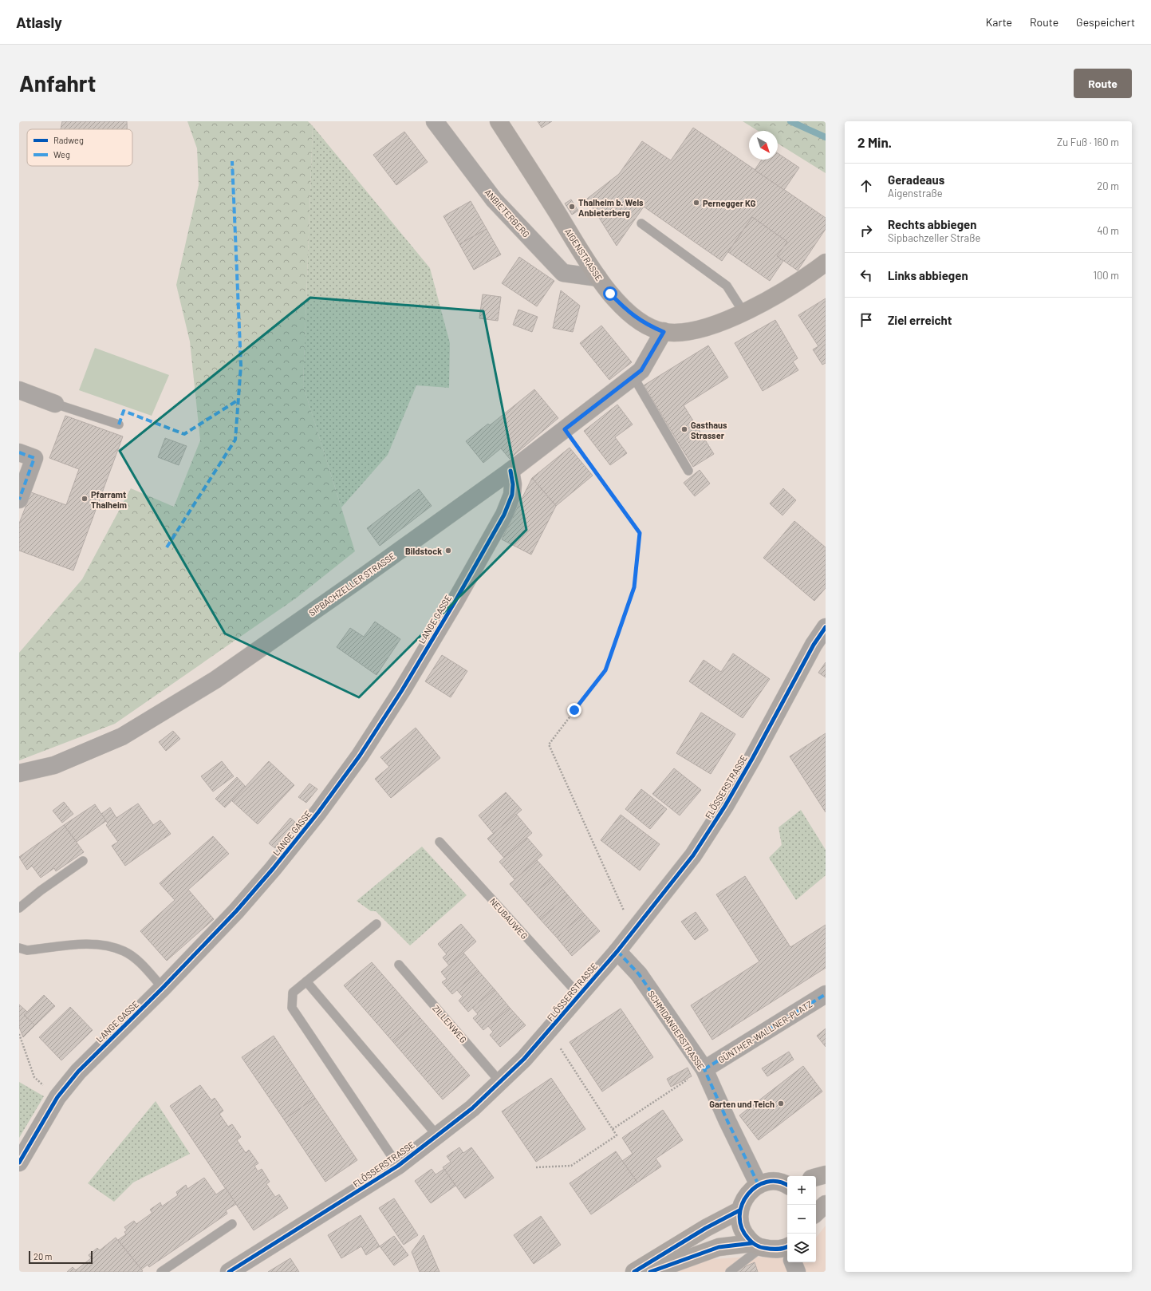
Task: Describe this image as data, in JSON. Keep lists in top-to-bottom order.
{
  "streets": {
    "street": [
      "ANBIETERBERG",
      "AIGENSTRASSE",
      "SIPBACHZELLER STRASSE",
      "LANGE GASSE",
      "FLÖSSERSTRASSE",
      "SCHMIDANGERSTRASSE",
      "GÜNTHER-WALLNER-PLATZ"
    ],
    "lane": ["NEUBAUWEG", "ZILLENWEG"]
  },
  "crossings": [
    ["ANBIETERBERG", "AIGENSTRASSE"],
    ["AIGENSTRASSE", "SIPBACHZELLER STRASSE"],
    ["SIPBACHZELLER STRASSE", "LANGE GASSE"],
    ["FLÖSSERSTRASSE", "NEUBAUWEG"],
    ["FLÖSSERSTRASSE", "ZILLENWEG"],
    ["FLÖSSERSTRASSE", "SCHMIDANGERSTRASSE"],
    ["SCHMIDANGERSTRASSE", "GÜNTHER-WALLNER-PLATZ"]
  ],
  "places": [
    "Pernegger KG",
    "Thalheim b. Wels Anbieterberg",
    "Gasthaus Strasser",
    "Pfarramt Thalheim",
    "Bildstock",
    "Garten und Teich"
  ],
  "legend": ["Radweg", "Weg"],
  "scale_bar": "20 m",
  "north": "bottom right",
  "page": {
    "header": "Atlasly",
    "nav": ["Karte", "Route", "Gespeichert"],
    "buttons": "Route",
    "title": "Anfahrt",
    "heading": ["2 Min.", "Zu Fuß · 160 m"],
    "list": [
      ["Geradeaus", "Aigenstraße", "20 m"],
      ["Rechts abbiegen", "Sipbachzeller Straße", "40 m"],
      ["Links abbiegen", "100 m"],
      "Ziel erreicht"
    ],
    "map_buttons": ["+", "−"],
    "scale": "20 m"
  }
}
